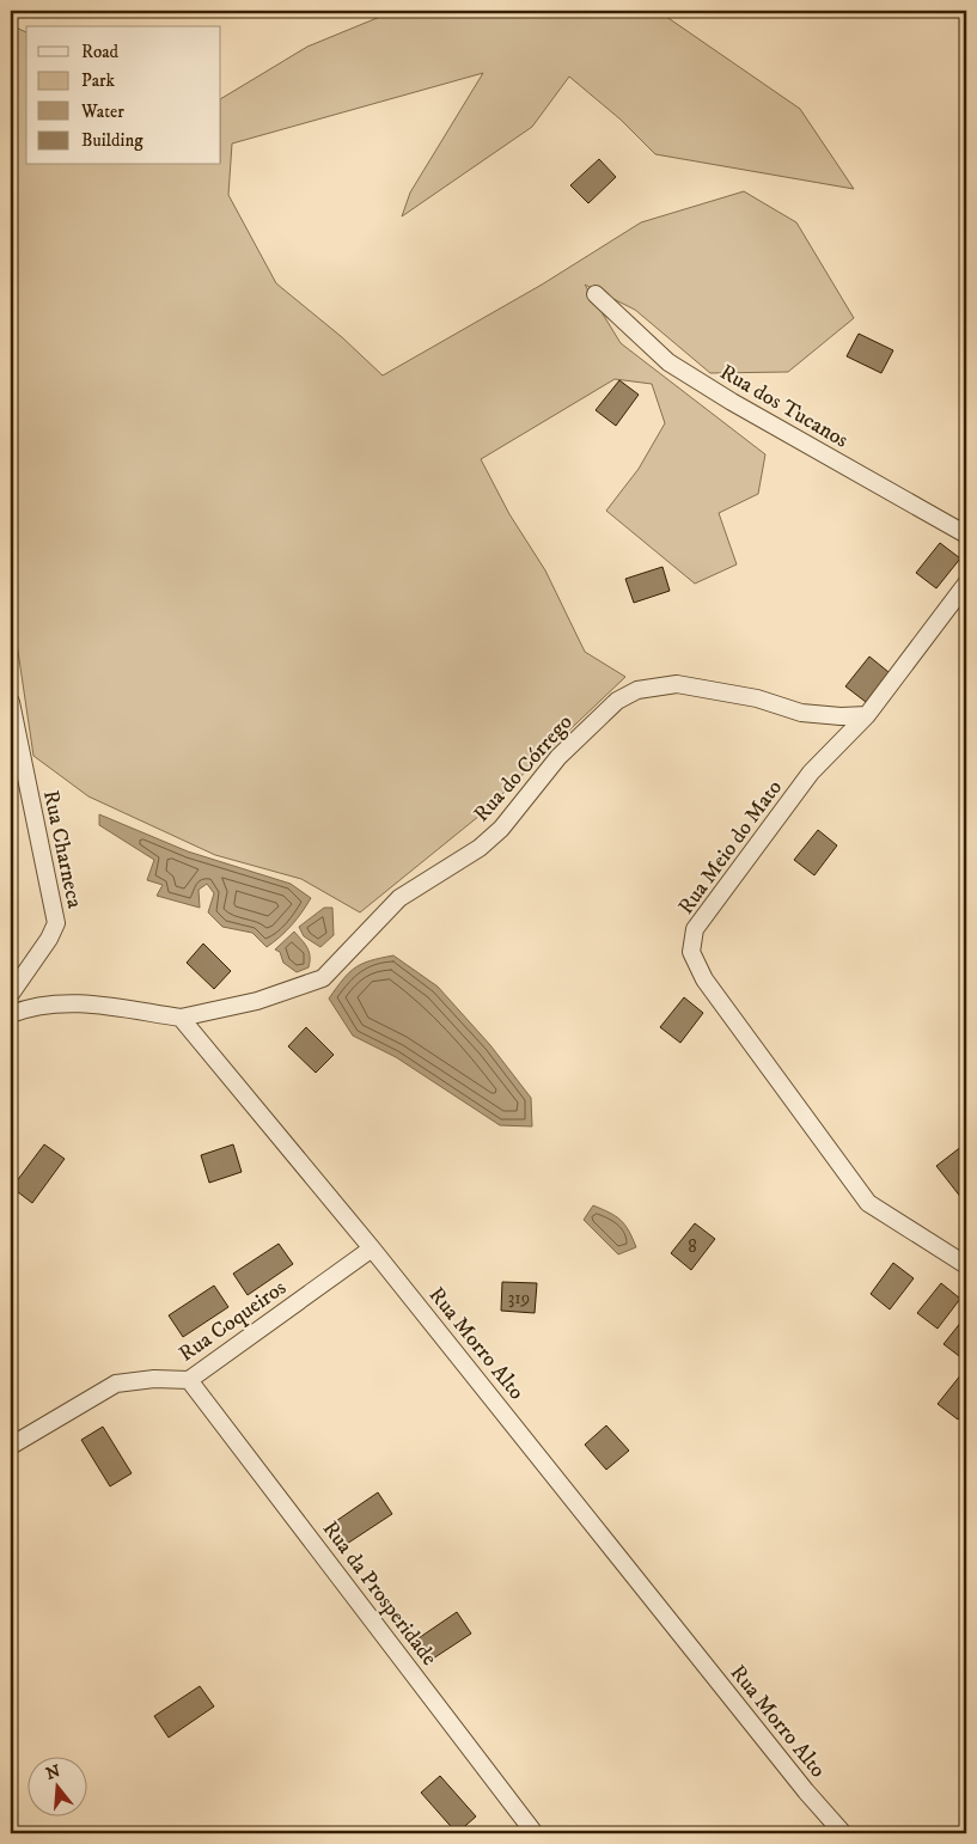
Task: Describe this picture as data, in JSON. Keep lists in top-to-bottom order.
{
  "streets": {
    "street": [
      "Rua dos Tucanos",
      "Rua do Córrego",
      "Rua Meio do Mato",
      "Rua Charneca",
      "Rua Coqueiros",
      "Rua Morro Alto",
      "Rua da Prosperidade"
    ]
  },
  "crossings": [
    ["Rua do Córrego", "Rua Meio do Mato"],
    ["Rua do Córrego", "Rua Morro Alto"],
    ["Rua Coqueiros", "Rua Morro Alto"],
    ["Rua Coqueiros", "Rua da Prosperidade"]
  ],
  "house_numbers": ["8", "319"],
  "legend": [
    "Road",
    "Park",
    "Water",
    "Building"
  ],
  "north": "top"
}
